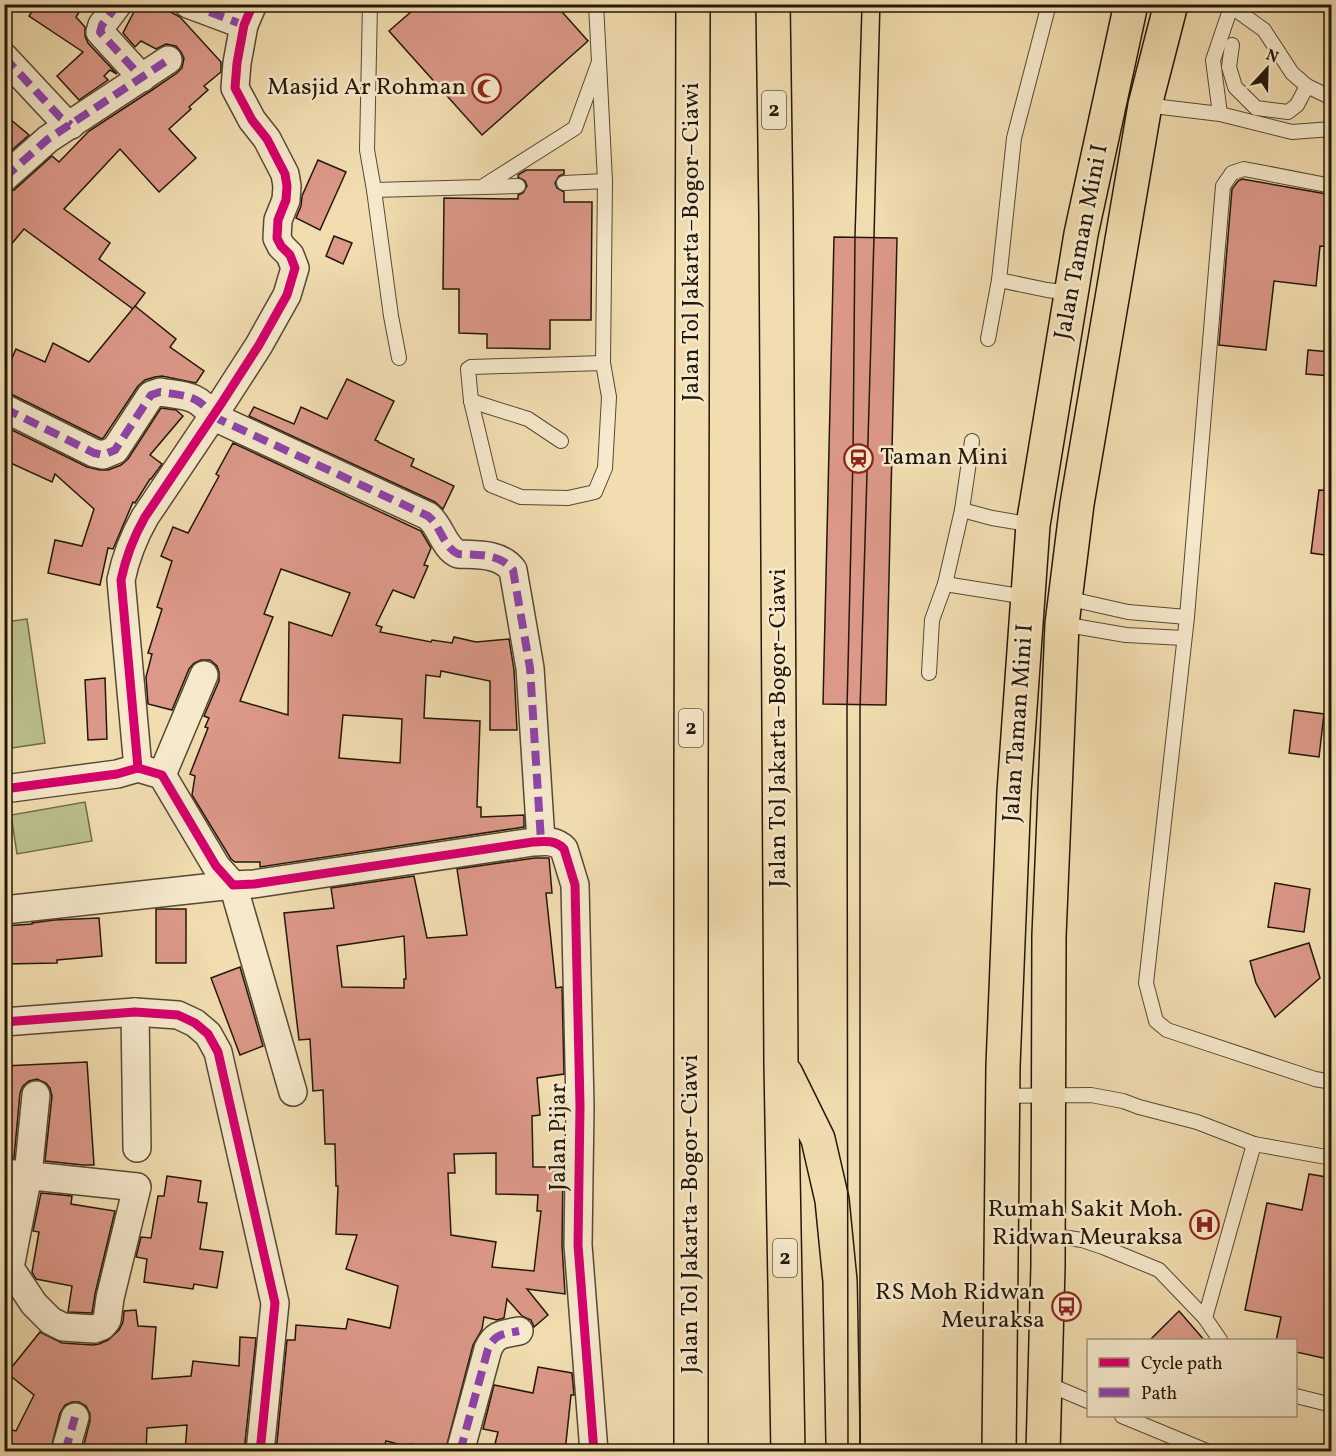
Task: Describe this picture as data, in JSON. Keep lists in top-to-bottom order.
{
  "streets": {
    "main road": ["2", "Jalan Tol Jakarta–Bogor–Ciawi", "Jalan Taman Mini I"],
    "street": ["Jalan Pijar"]
  },
  "places": {
    "mosque": ["Masjid Ar Rohman"],
    "station": ["Taman Mini"],
    "hospital": ["Rumah Sakit Moh. Ridwan Meuraksa"],
    "bus stop": ["RS Moh Ridwan Meuraksa"]
  },
  "legend": ["Cycle path", "Path"],
  "north": "top"
}
